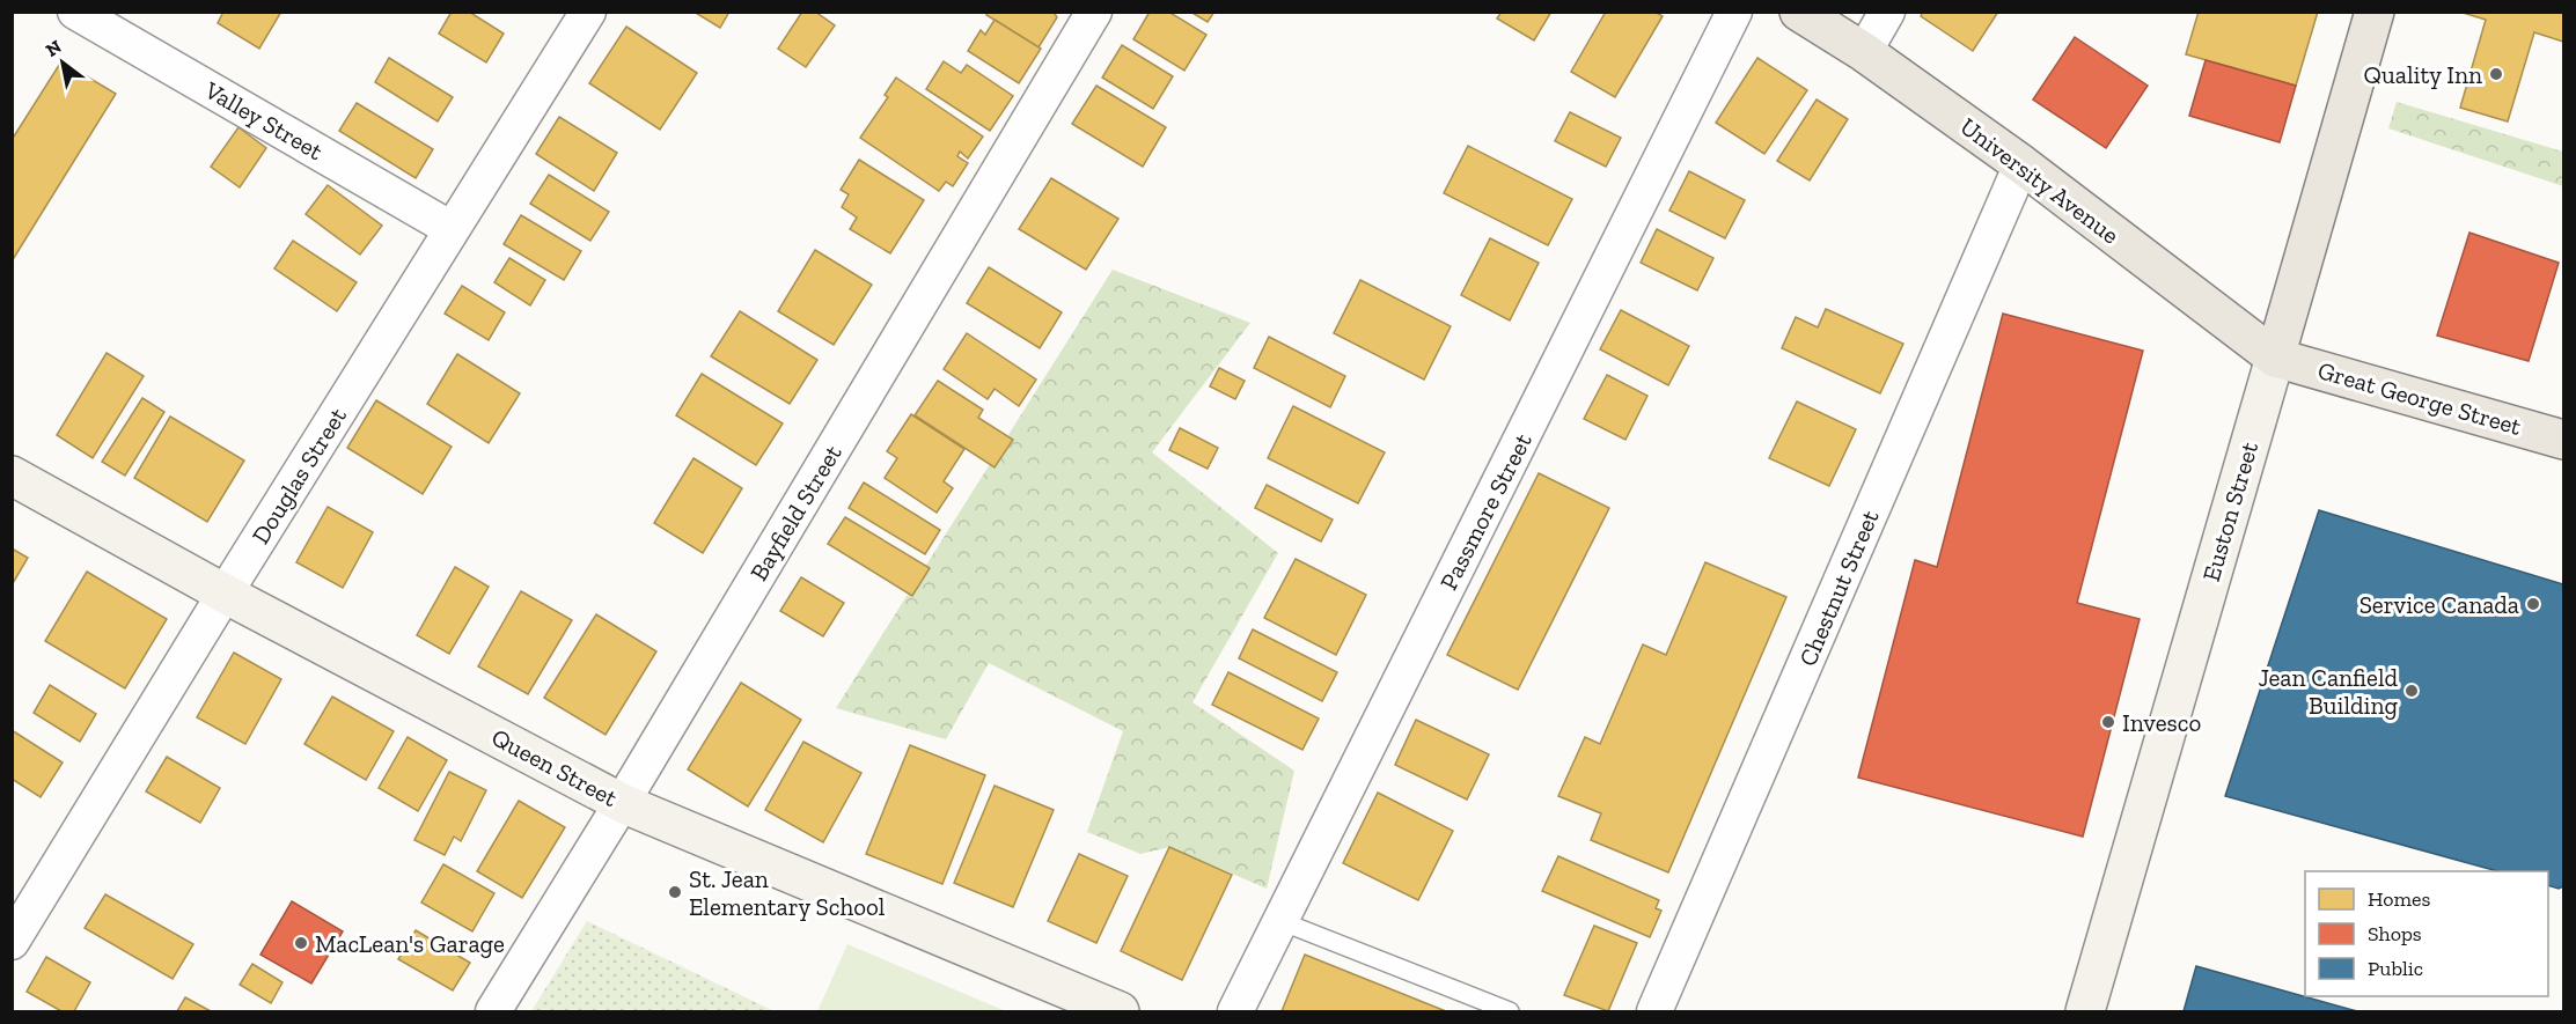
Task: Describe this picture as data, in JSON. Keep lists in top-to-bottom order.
{
  "streets": {
    "main road": ["University Avenue", "Great George Street", "Euston Street"],
    "street": [
      "Valley Street",
      "Douglas Street",
      "Passmore Street",
      "Bayfield Street",
      "Chestnut Street",
      "Queen Street"
    ]
  },
  "crossings": [
    ["Valley Street", "Douglas Street"],
    ["University Avenue", "Great George Street"],
    ["University Avenue", "Euston Street"],
    ["University Avenue", "Chestnut Street"],
    ["Great George Street", "Euston Street"],
    ["Douglas Street", "Queen Street"],
    ["Bayfield Street", "Queen Street"]
  ],
  "places": [
    "Quality Inn",
    "Service Canada",
    "Jean Canfield Building",
    "Invesco",
    "St. Jean Elementary School",
    "MacLean's Garage"
  ],
  "legend": ["Homes", "Shops", "Public"],
  "north": "top left"
}
